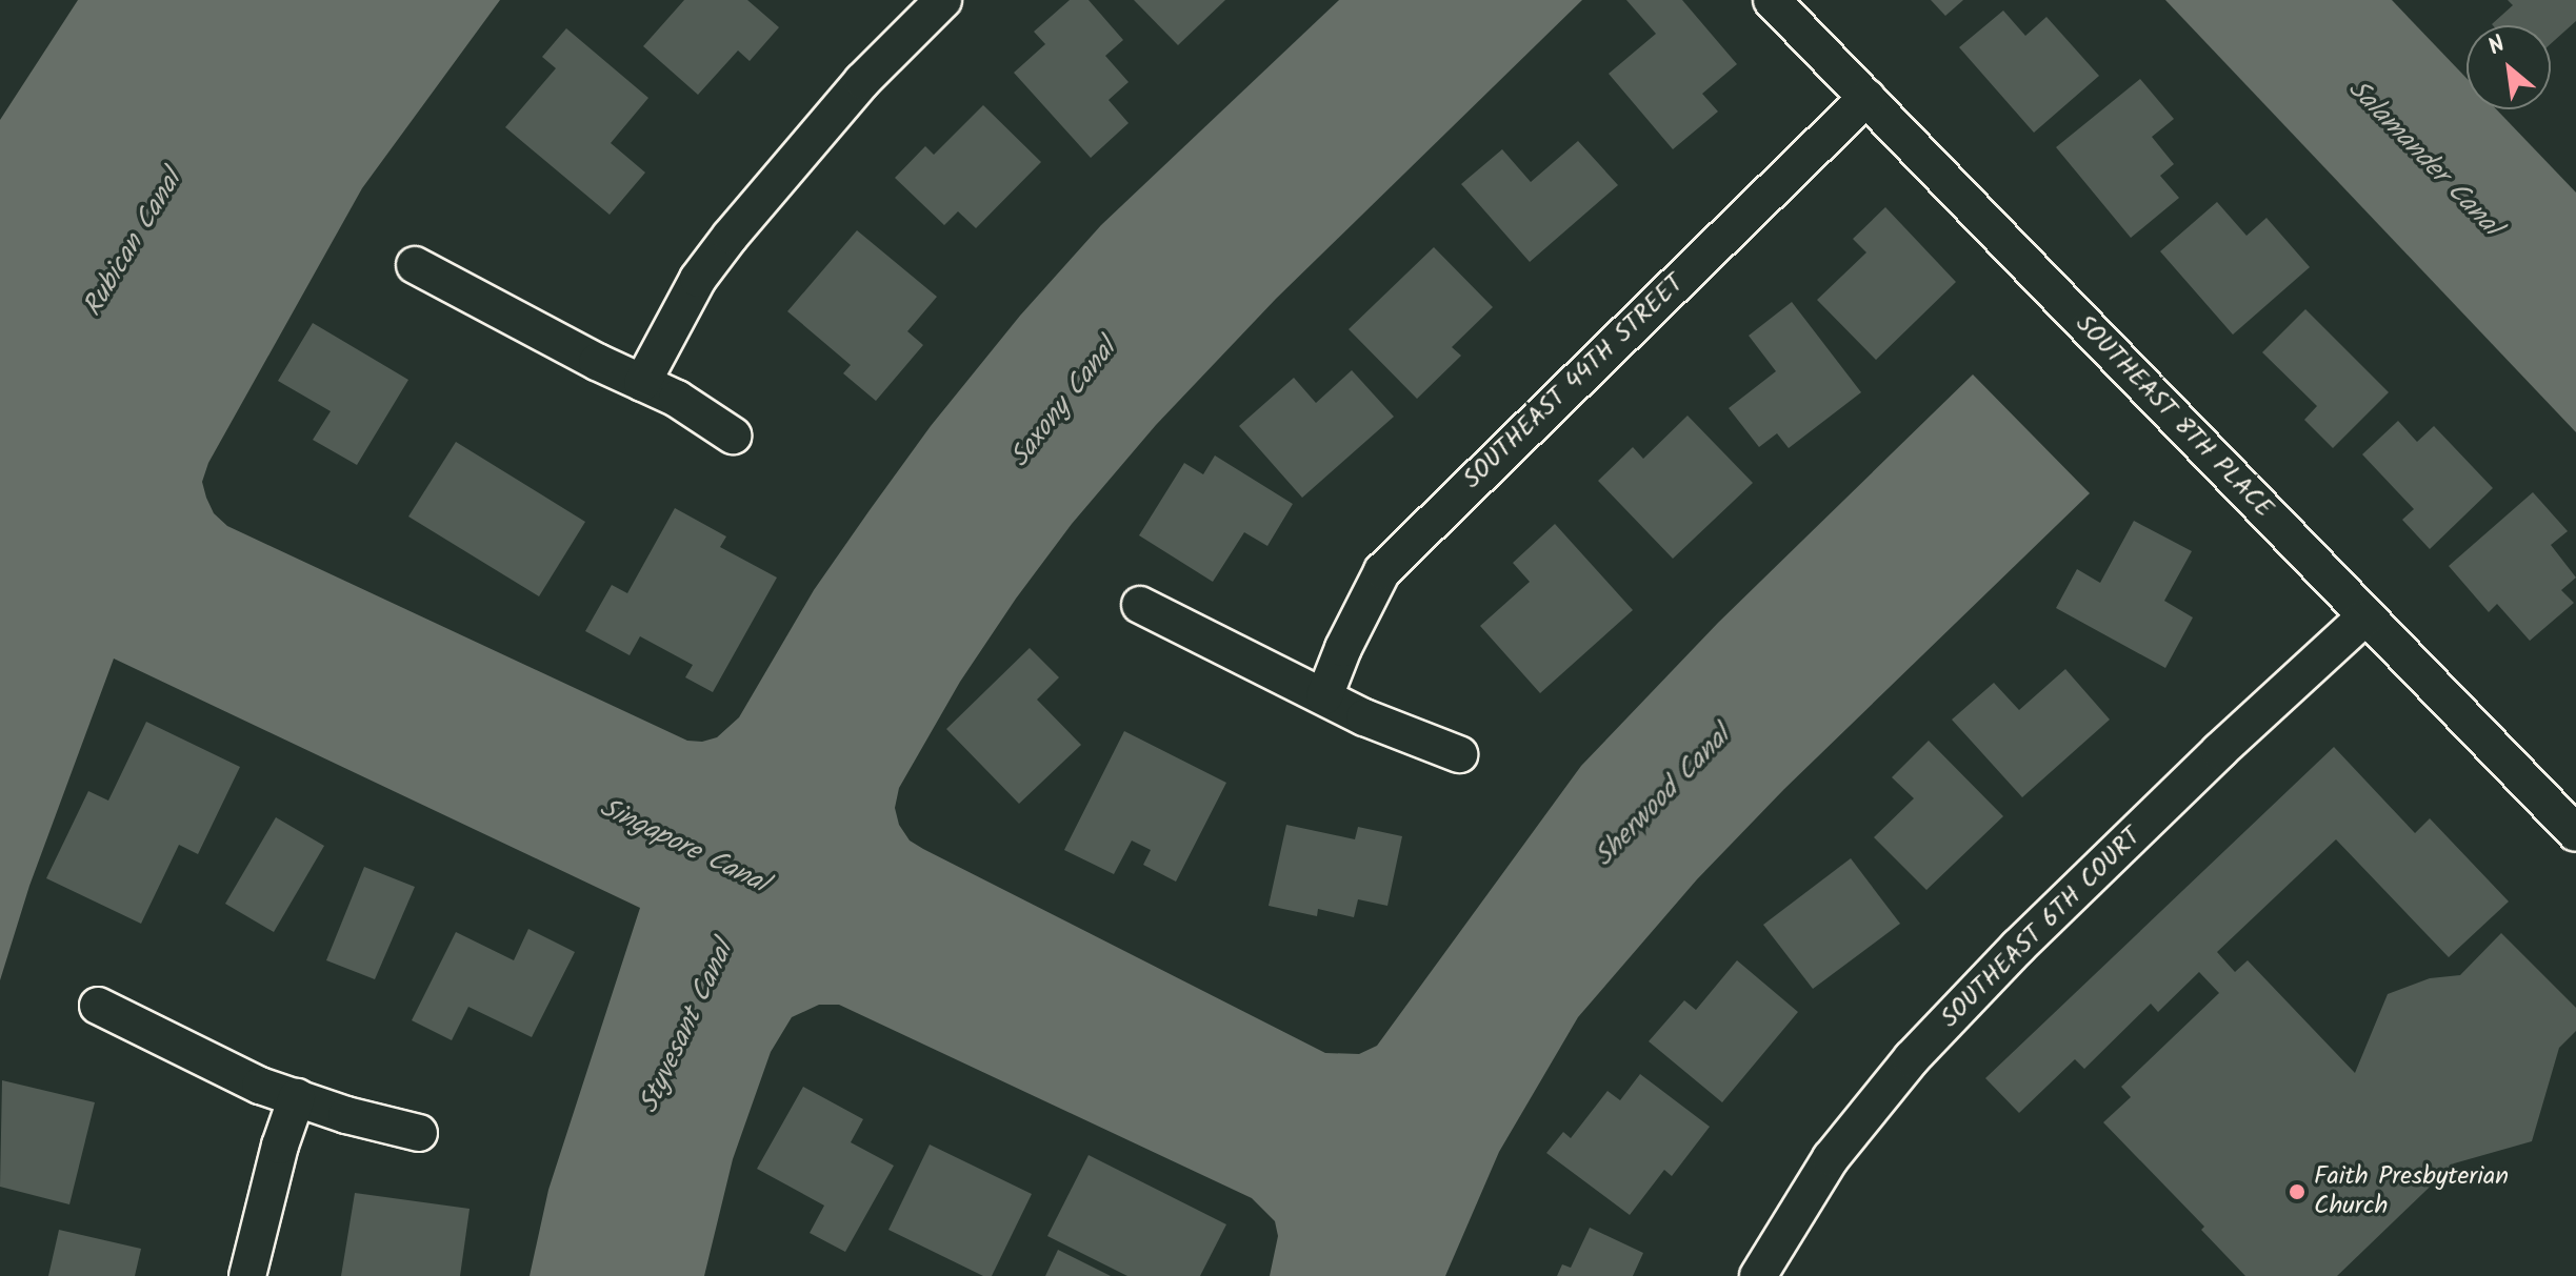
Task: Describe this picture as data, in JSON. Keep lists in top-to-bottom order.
{
  "streets": {
    "street": ["SOUTHEAST 44TH STREET", "SOUTHEAST 8TH PLACE", "SOUTHEAST 6TH COURT"]
  },
  "crossings": [
    ["SOUTHEAST 44TH STREET", "SOUTHEAST 8TH PLACE"],
    ["SOUTHEAST 8TH PLACE", "SOUTHEAST 6TH COURT"]
  ],
  "water": [
    "Salamander Canal",
    "Rubican Canal",
    "Saxony Canal",
    "Sherwood Canal",
    "Singapore Canal",
    "Styvesant Canal"
  ],
  "places": ["Faith Presbyterian Church"],
  "north": "top left"
}
